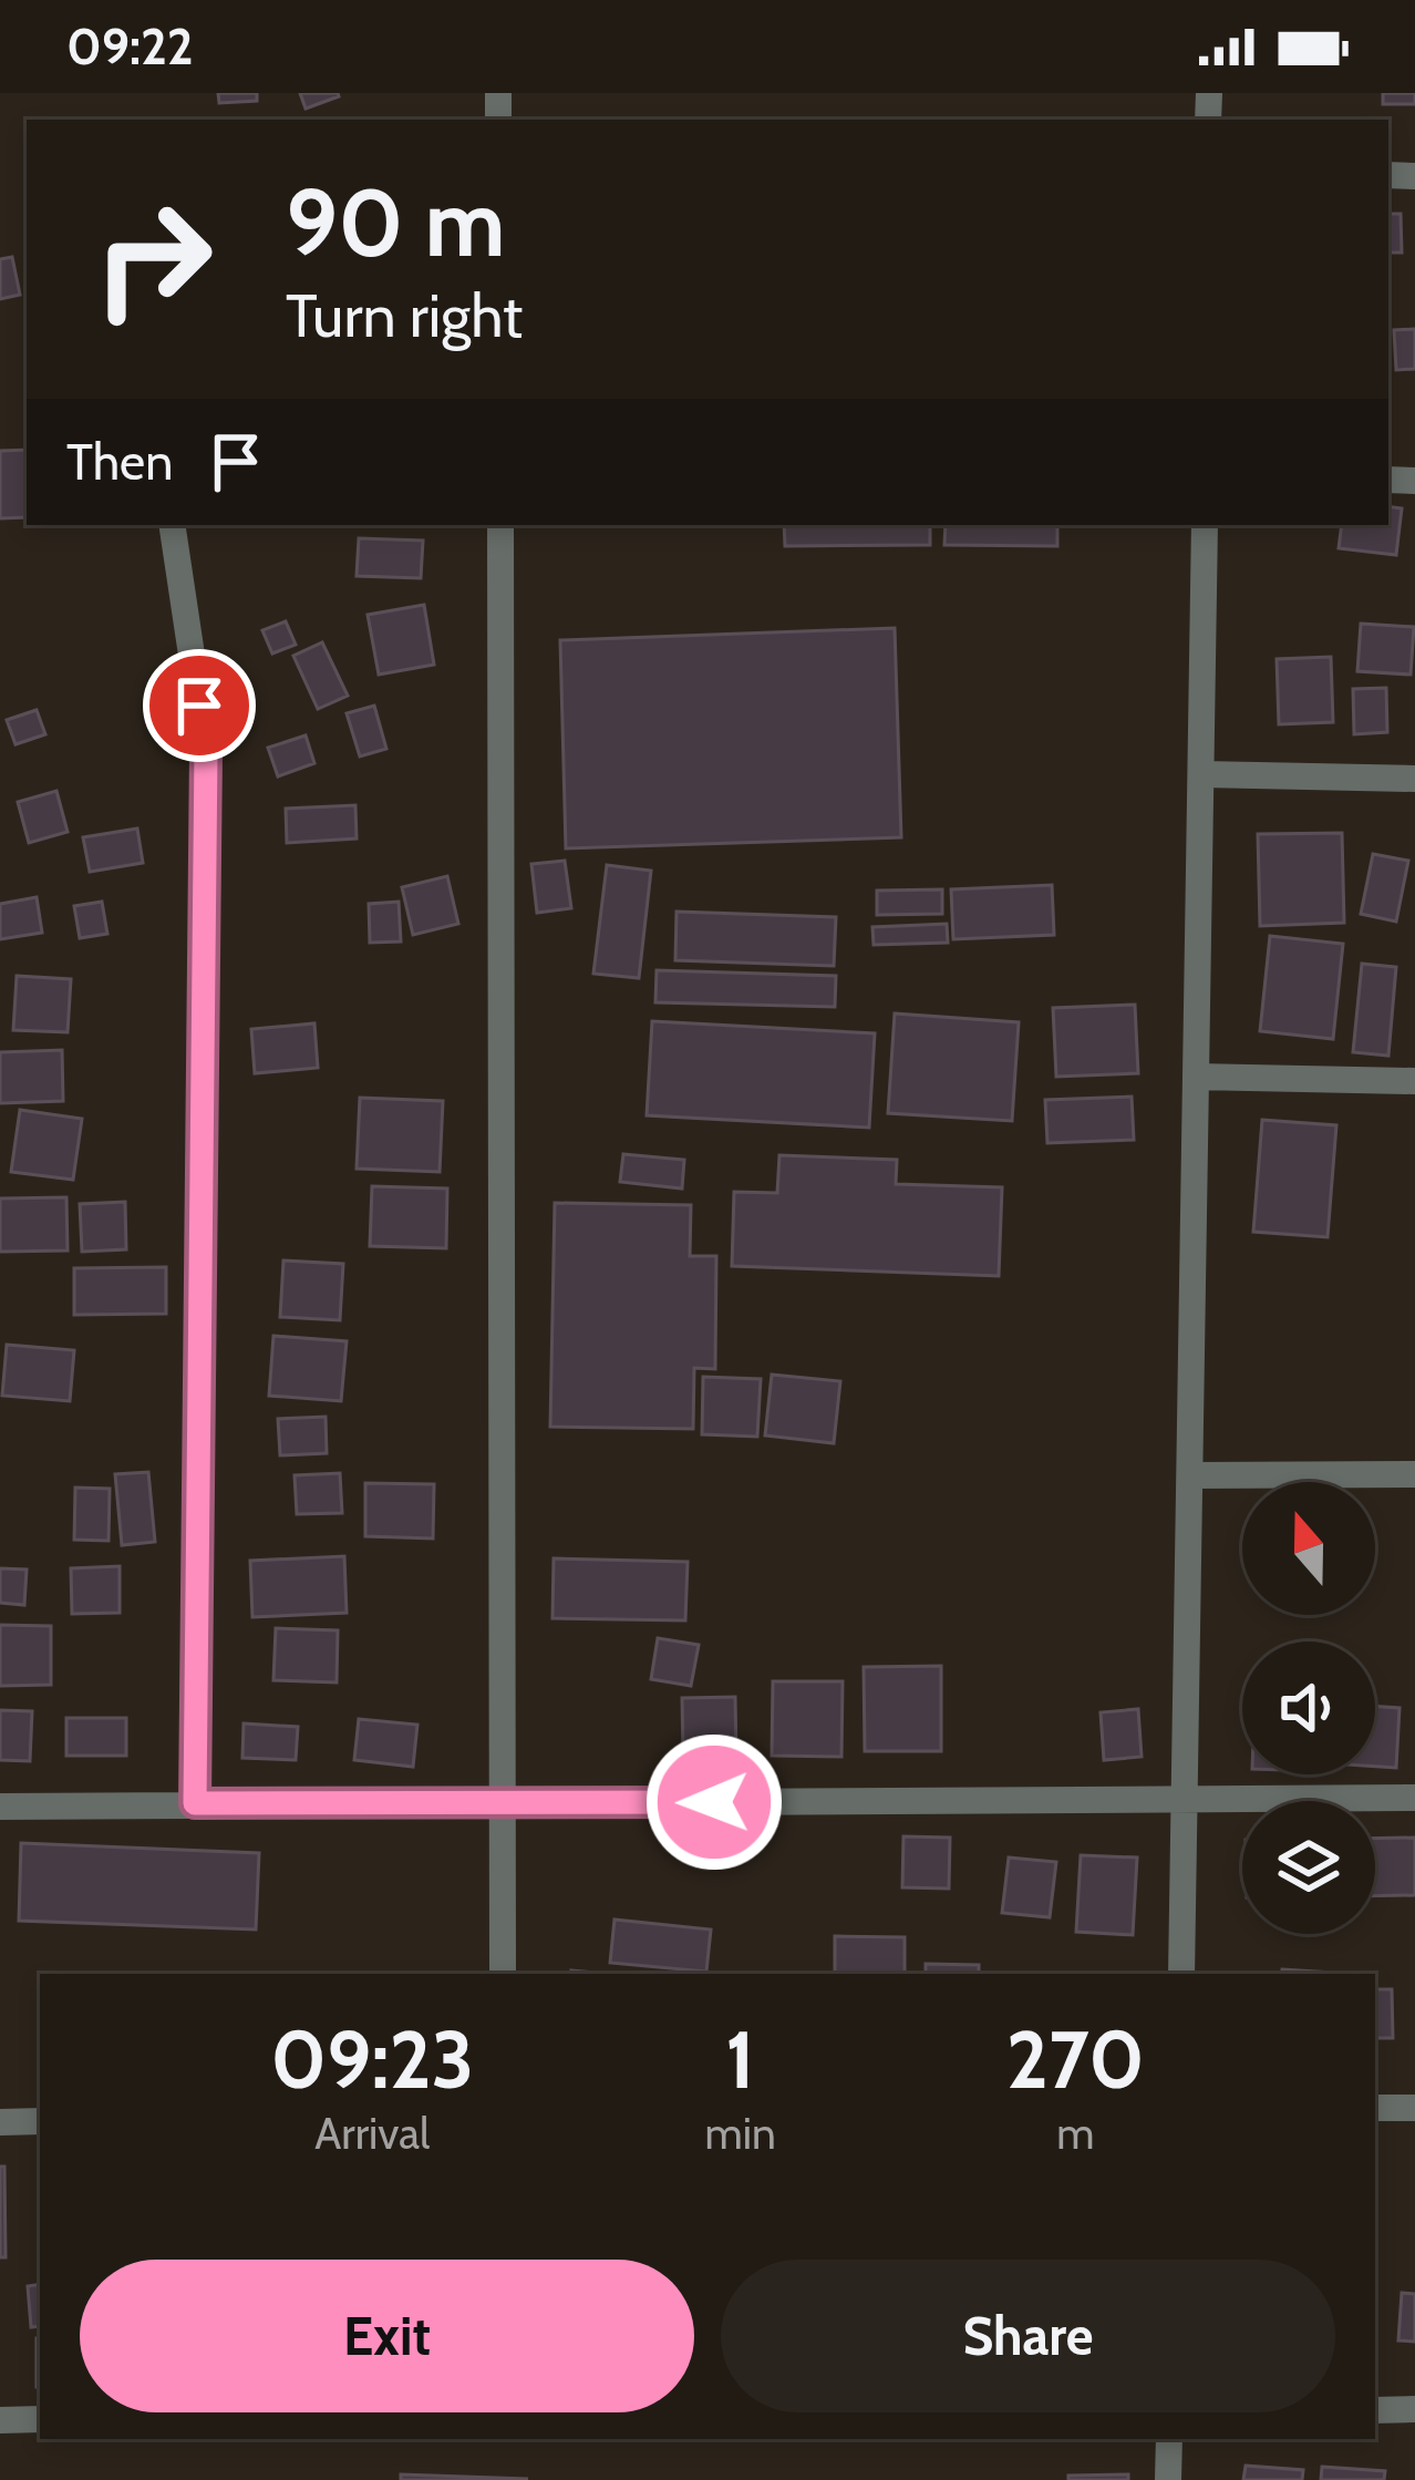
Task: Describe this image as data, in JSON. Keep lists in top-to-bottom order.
{
  "north": "top",
  "page": {
    "status": "09:22",
    "turn": ["90 m", "Turn right"],
    "then": "Then",
    "eta": [
      "09:23",
      "Arrival",
      "1",
      "min",
      "270",
      "m"
    ],
    "buttons": ["Exit", "Share"]
  }
}
